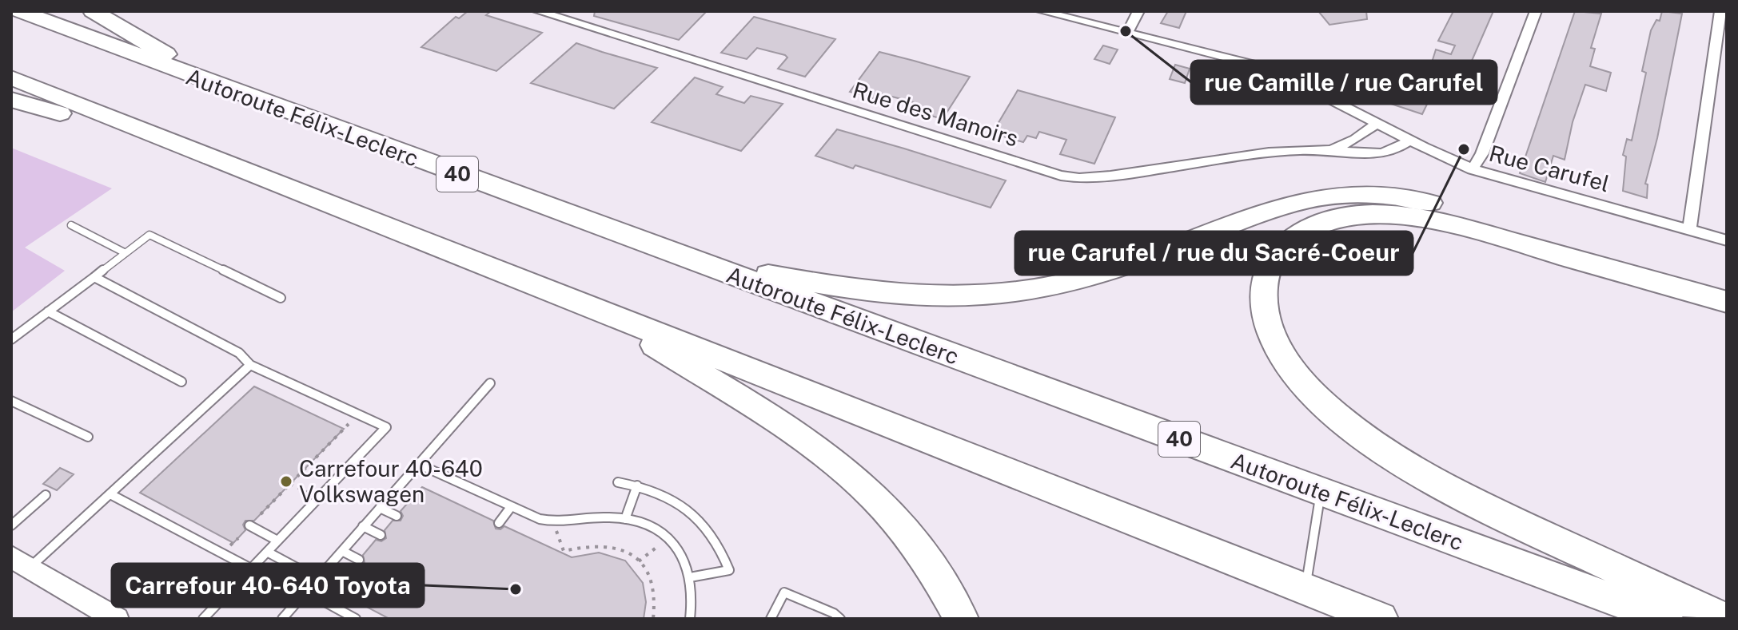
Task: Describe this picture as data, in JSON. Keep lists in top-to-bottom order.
{
  "streets": {
    "highway": ["Autoroute Félix-Leclerc", "40"],
    "street": ["Rue des Manoirs", "Rue Carufel"]
  },
  "crossings": [
    ["Rue des Manoirs", "Rue Carufel"]
  ],
  "places": [
    "rue Camille / rue Carufel",
    "rue Carufel / rue du Sacré-Coeur",
    "Carrefour 40-640 Volkswagen",
    "Carrefour 40-640 Toyota"
  ]
}
